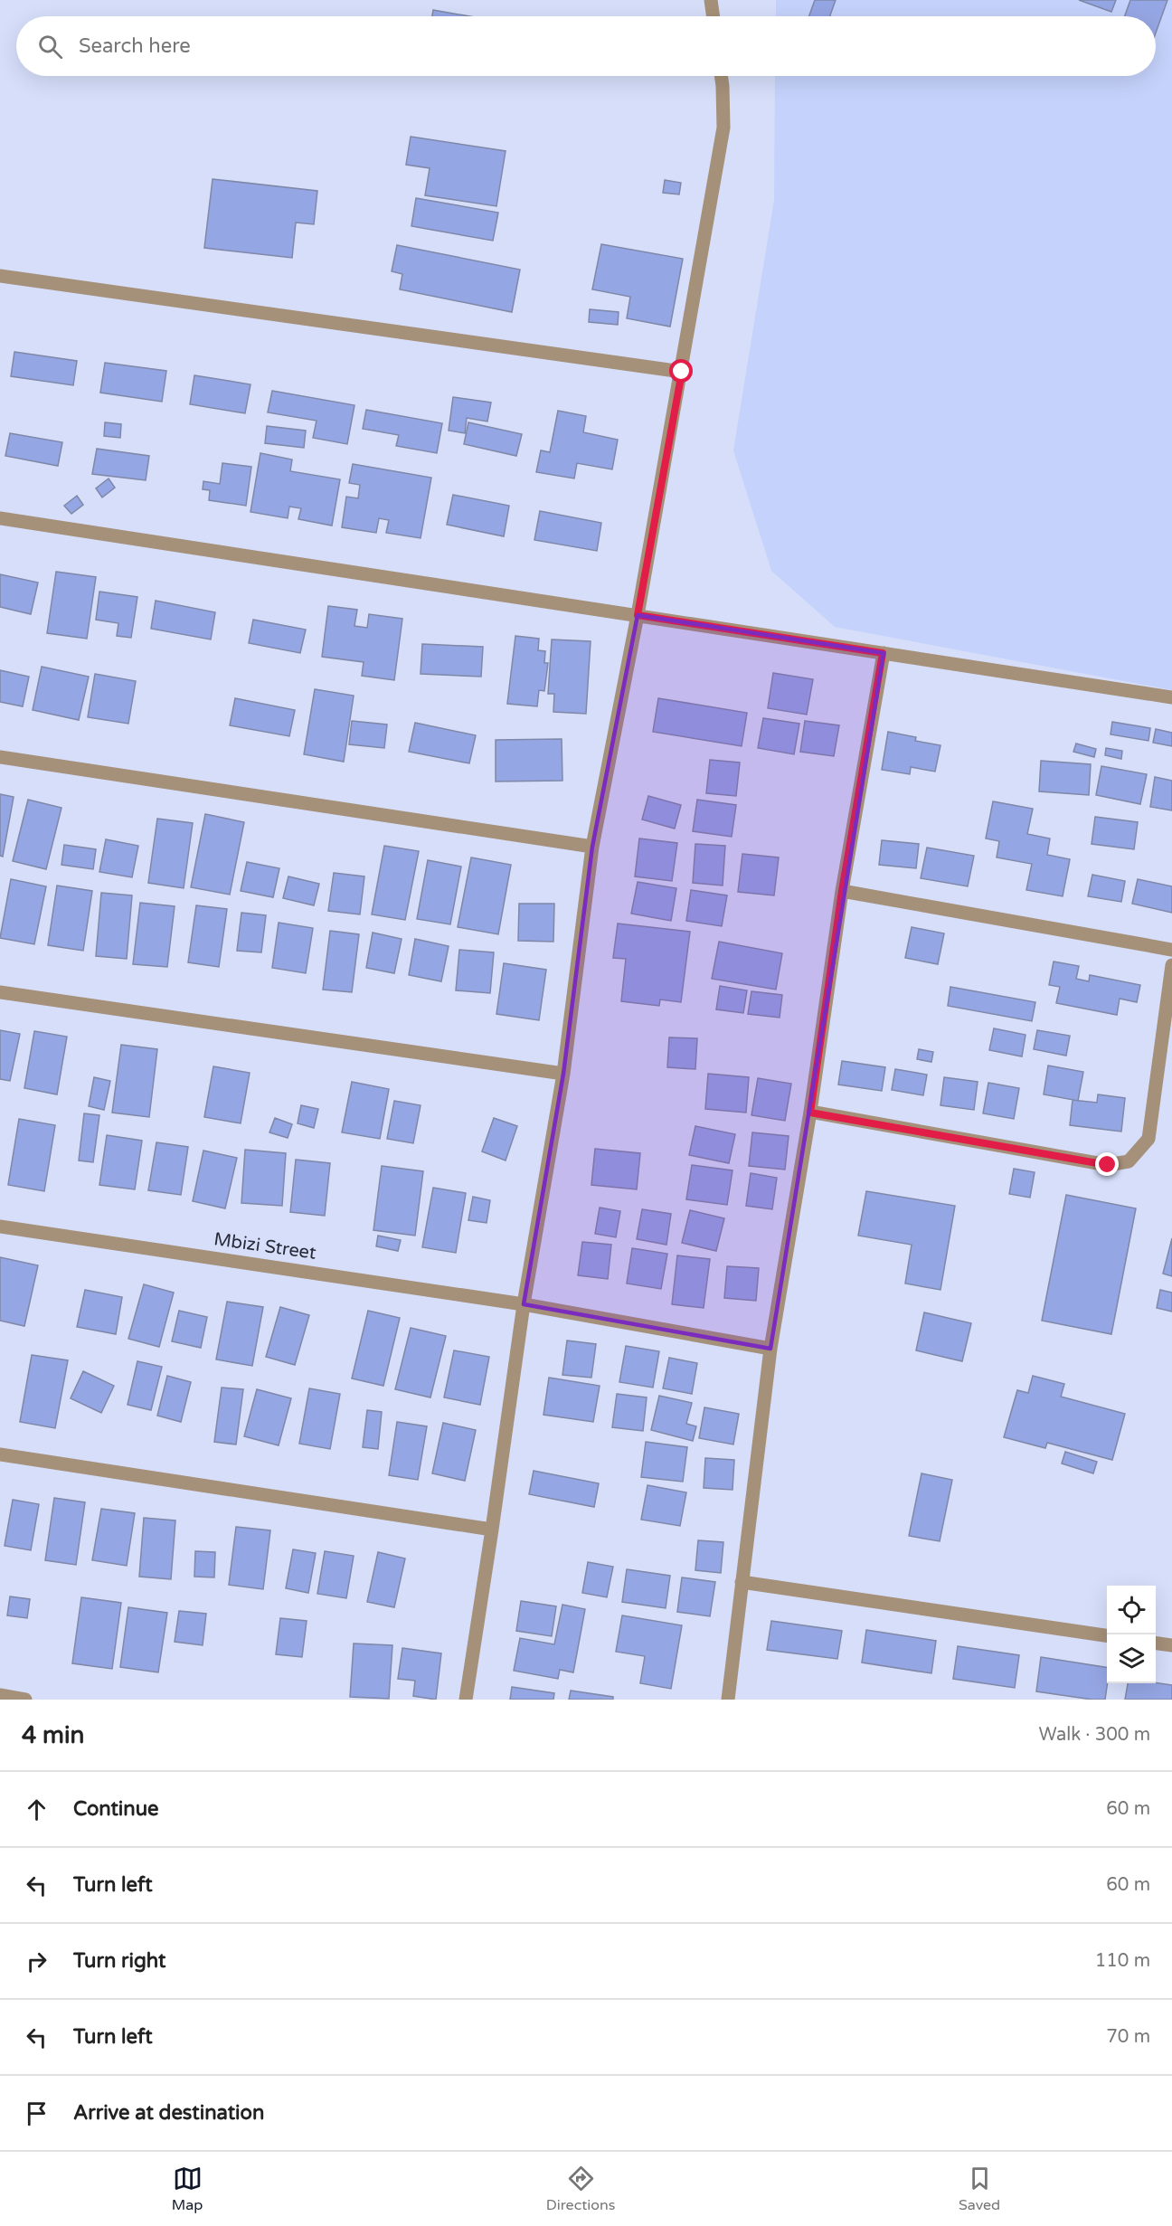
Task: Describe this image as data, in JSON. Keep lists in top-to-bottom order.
{
  "streets": {
    "street": ["Mbizi Street"]
  },
  "page": {
    "search": "Search here",
    "heading": ["4 min", "Walk · 300 m"],
    "list": [
      ["Continue", "60 m"],
      ["Turn left", "60 m"],
      ["Turn right", "110 m"],
      ["Turn left", "70 m"],
      "Arrive at destination"
    ],
    "nav": ["Map", "Directions", "Saved"]
  }
}
